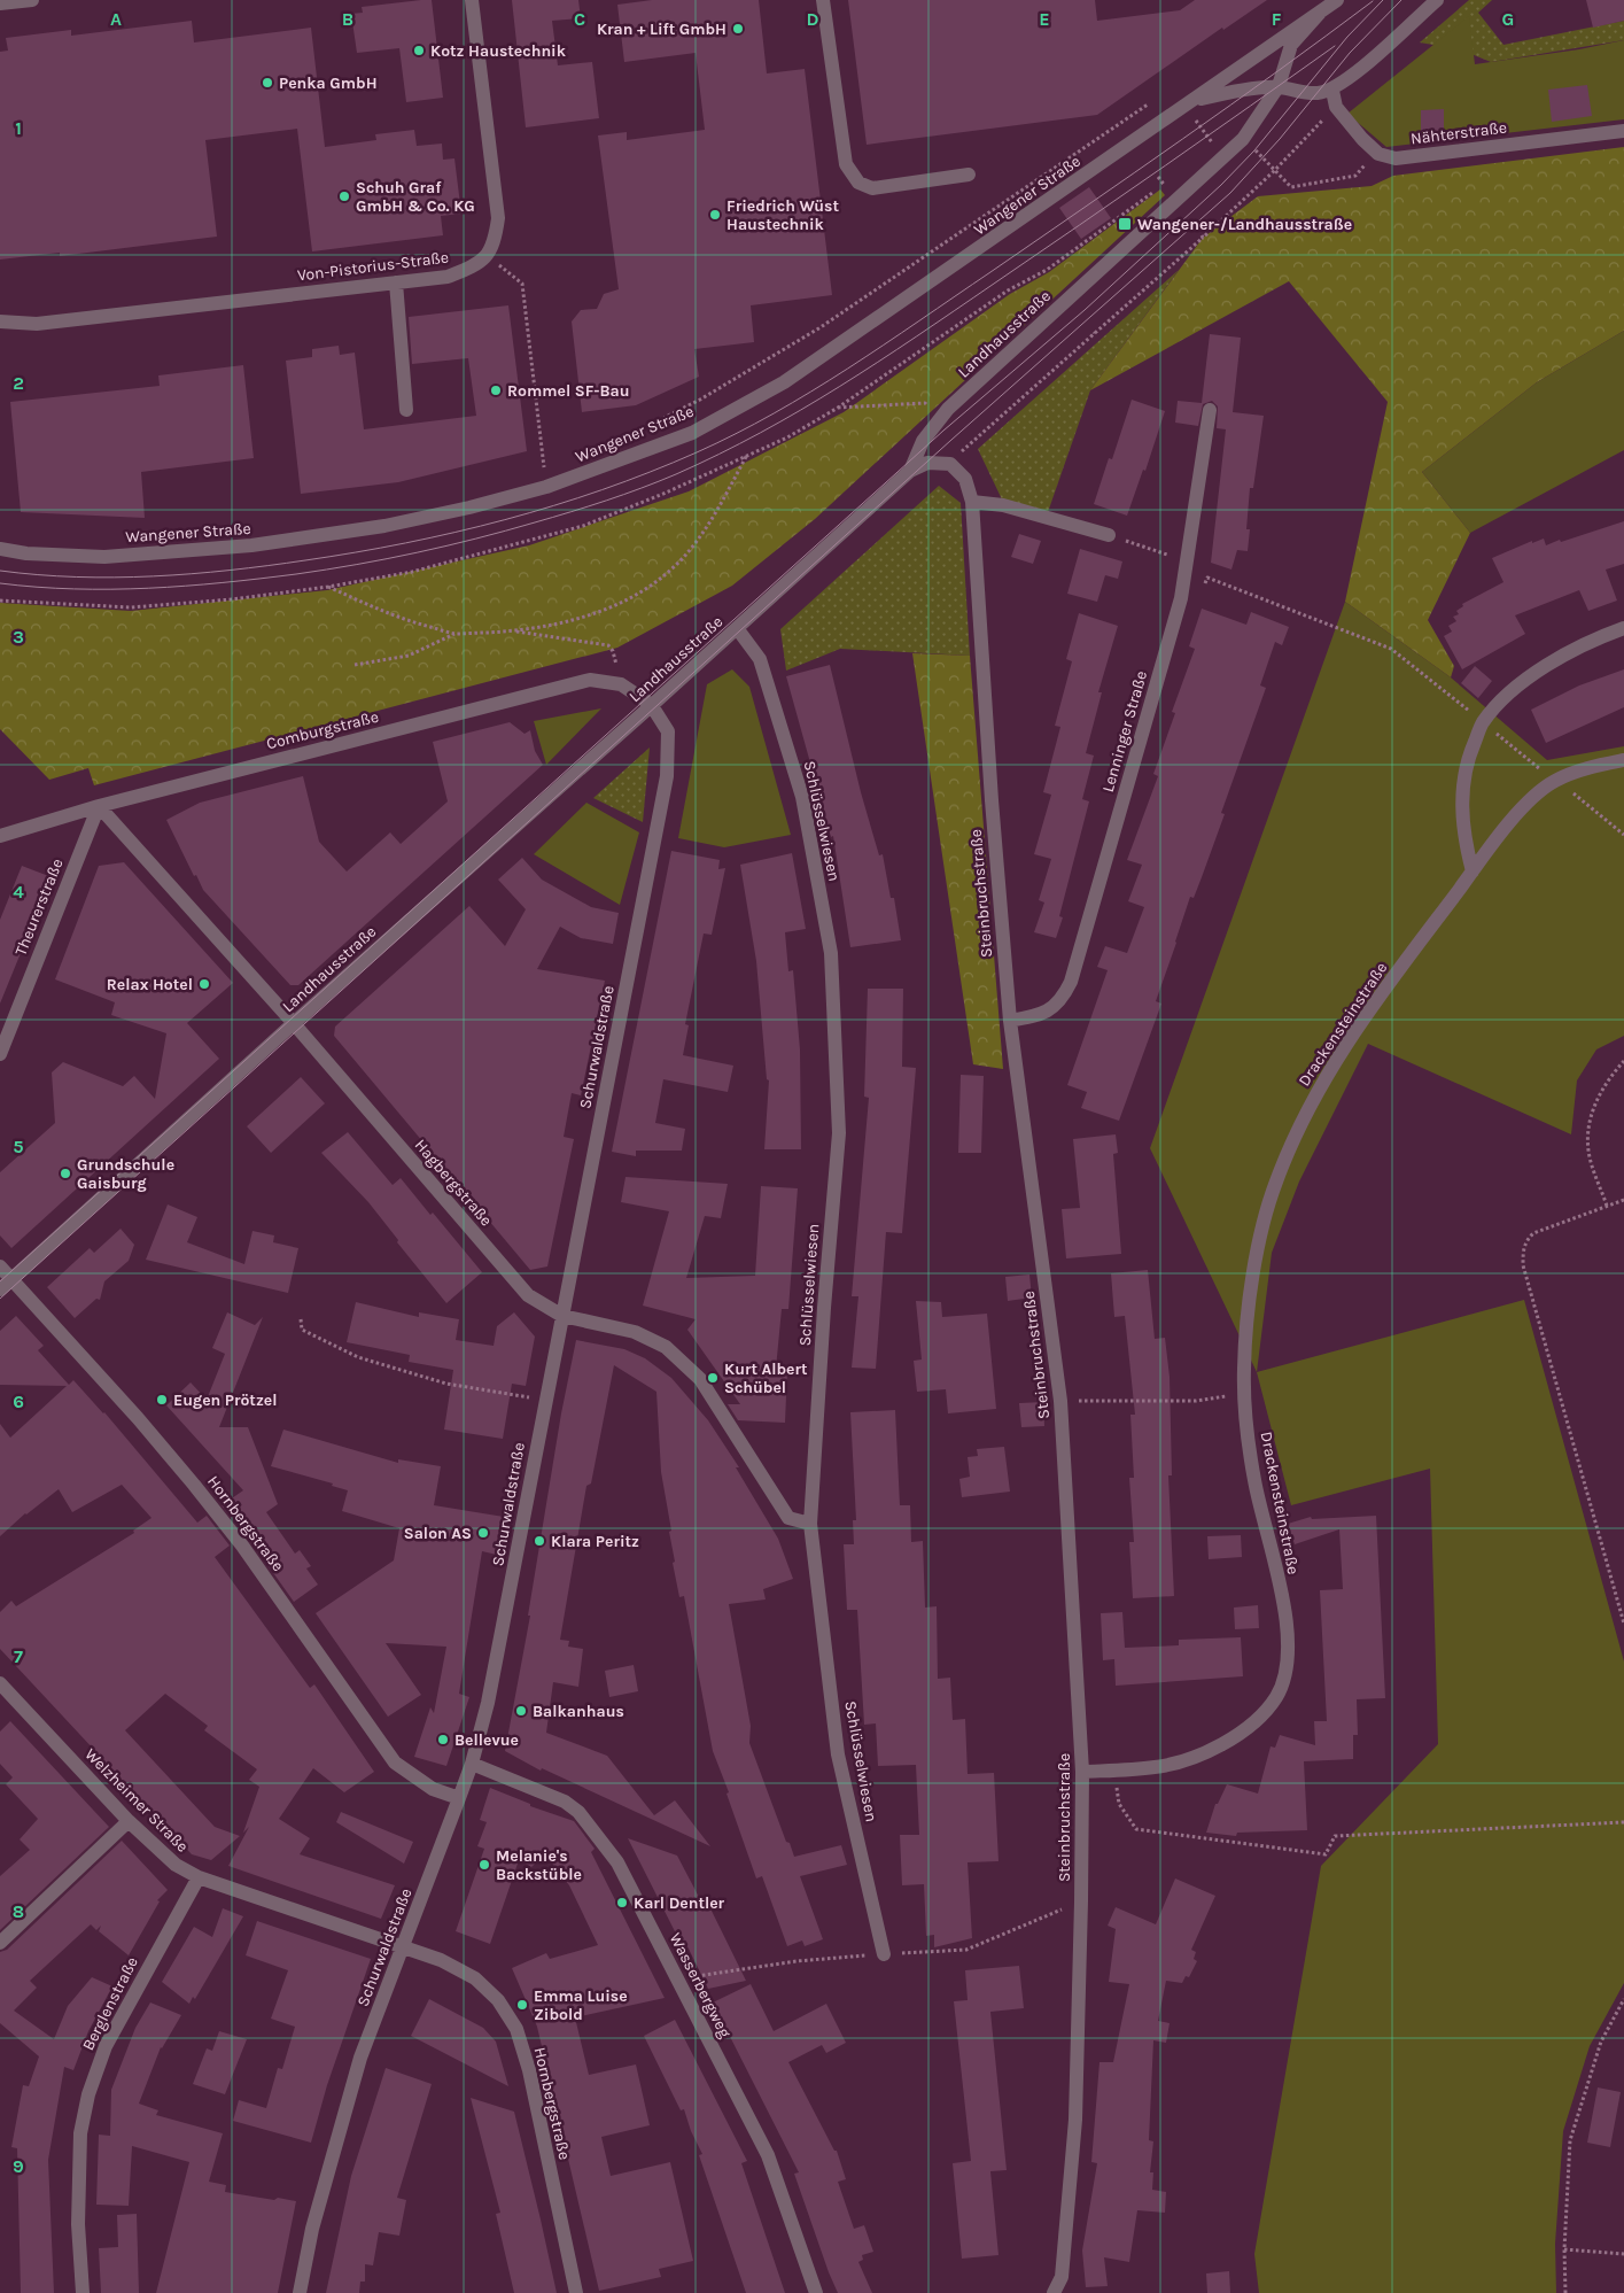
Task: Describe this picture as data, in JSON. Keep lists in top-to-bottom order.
{
  "streets": {
    "street": [
      "Nähterstraße",
      "Wangener Straße",
      "Von-Pistorius-Straße",
      "Landhausstraße",
      "Comburgstraße",
      "Lenninger Straße",
      "Schlüsselwiesen",
      "Steinbruchstraße",
      "Theurerstraße",
      "Drackensteinstraße",
      "Schurwaldstraße",
      "Hagbergstraße",
      "Hornbergstraße",
      "Welzheimer Straße",
      "Wasserbergweg",
      "Berglenstraße"
    ]
  },
  "crossings": [
    ["Wangener Straße", "Landhausstraße"],
    ["Landhausstraße", "Comburgstraße"],
    ["Landhausstraße", "Schlüsselwiesen"],
    ["Landhausstraße", "Schurwaldstraße"],
    ["Landhausstraße", "Hagbergstraße"],
    ["Landhausstraße", "Hornbergstraße"],
    ["Comburgstraße", "Theurerstraße"],
    ["Comburgstraße", "Schurwaldstraße"],
    ["Comburgstraße", "Hagbergstraße"],
    ["Lenninger Straße", "Steinbruchstraße"],
    ["Schlüsselwiesen", "Hagbergstraße"],
    ["Steinbruchstraße", "Drackensteinstraße"],
    ["Theurerstraße", "Hagbergstraße"],
    ["Schurwaldstraße", "Hagbergstraße"],
    ["Schurwaldstraße", "Hornbergstraße"],
    ["Schurwaldstraße", "Welzheimer Straße"],
    ["Schurwaldstraße", "Wasserbergweg"],
    ["Hornbergstraße", "Welzheimer Straße"],
    ["Welzheimer Straße", "Berglenstraße"]
  ],
  "places": {
    "other": [
      "Kran + Lift GmbH",
      "Kotz Haustechnik",
      "Penka GmbH",
      "Schuh Graf GmbH & Co. KG",
      "Friedrich Wüst Haustechnik",
      "Rommel SF-Bau",
      "Relax Hotel",
      "Grundschule Gaisburg",
      "Kurt Albert Schübel",
      "Eugen Prötzel",
      "Salon AS",
      "Klara Peritz",
      "Balkanhaus",
      "Bellevue",
      "Melanie's Backstüble",
      "Karl Dentler",
      "Emma Luise Zibold"
    ],
    "transit": ["Wangener-/Landhausstraße"]
  },
  "grid": {
    "columns": [
      "A",
      "B",
      "C",
      "D",
      "E",
      "F",
      "G"
    ],
    "rows": [
      "1",
      "2",
      "3",
      "4",
      "5",
      "6",
      "7",
      "8",
      "9"
    ]
  }
}
